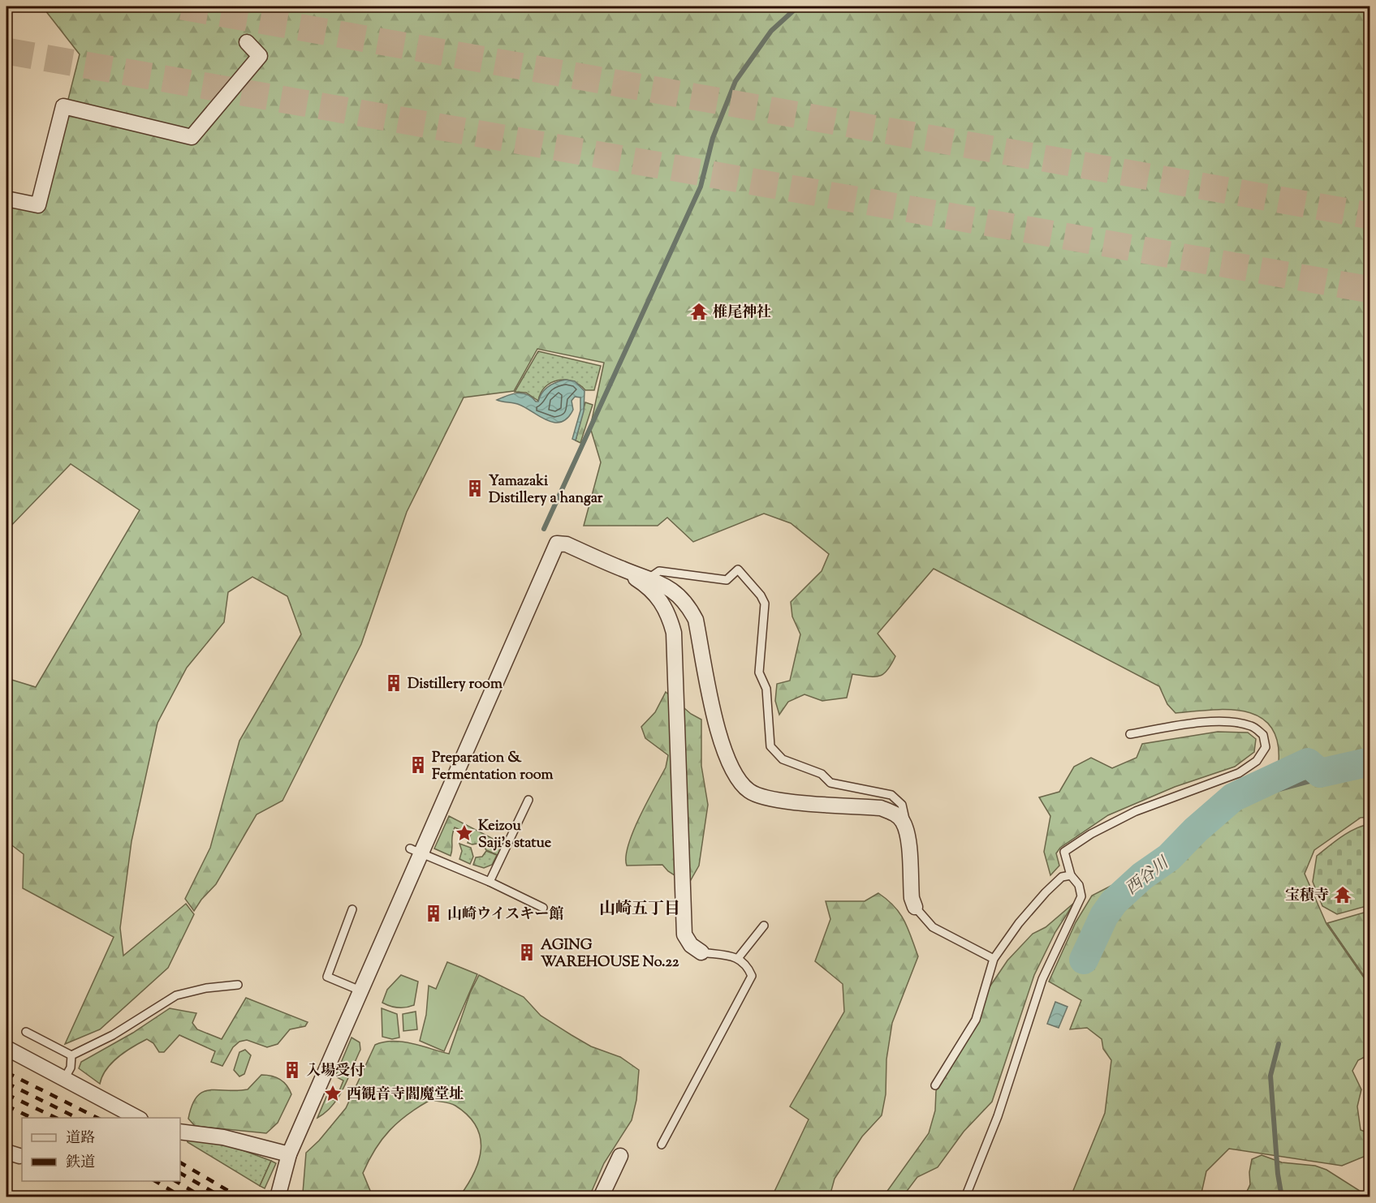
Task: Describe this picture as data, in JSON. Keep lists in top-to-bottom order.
{
  "districts": ["山崎五丁目"],
  "water": ["西谷川"],
  "places": {
    "temple": ["椎尾神社", "宝積寺"],
    "building": [
      "Yamazaki Distillery a hangar",
      "Distillery room",
      "Preparation & Fermentation room",
      "山崎ウイスキー館",
      "AGING WAREHOUSE No.22",
      "入場受付"
    ],
    "place": ["Keizou Saji's statue", "西観音寺閻魔堂址"]
  },
  "legend": ["道路", "鉄道"]
}
